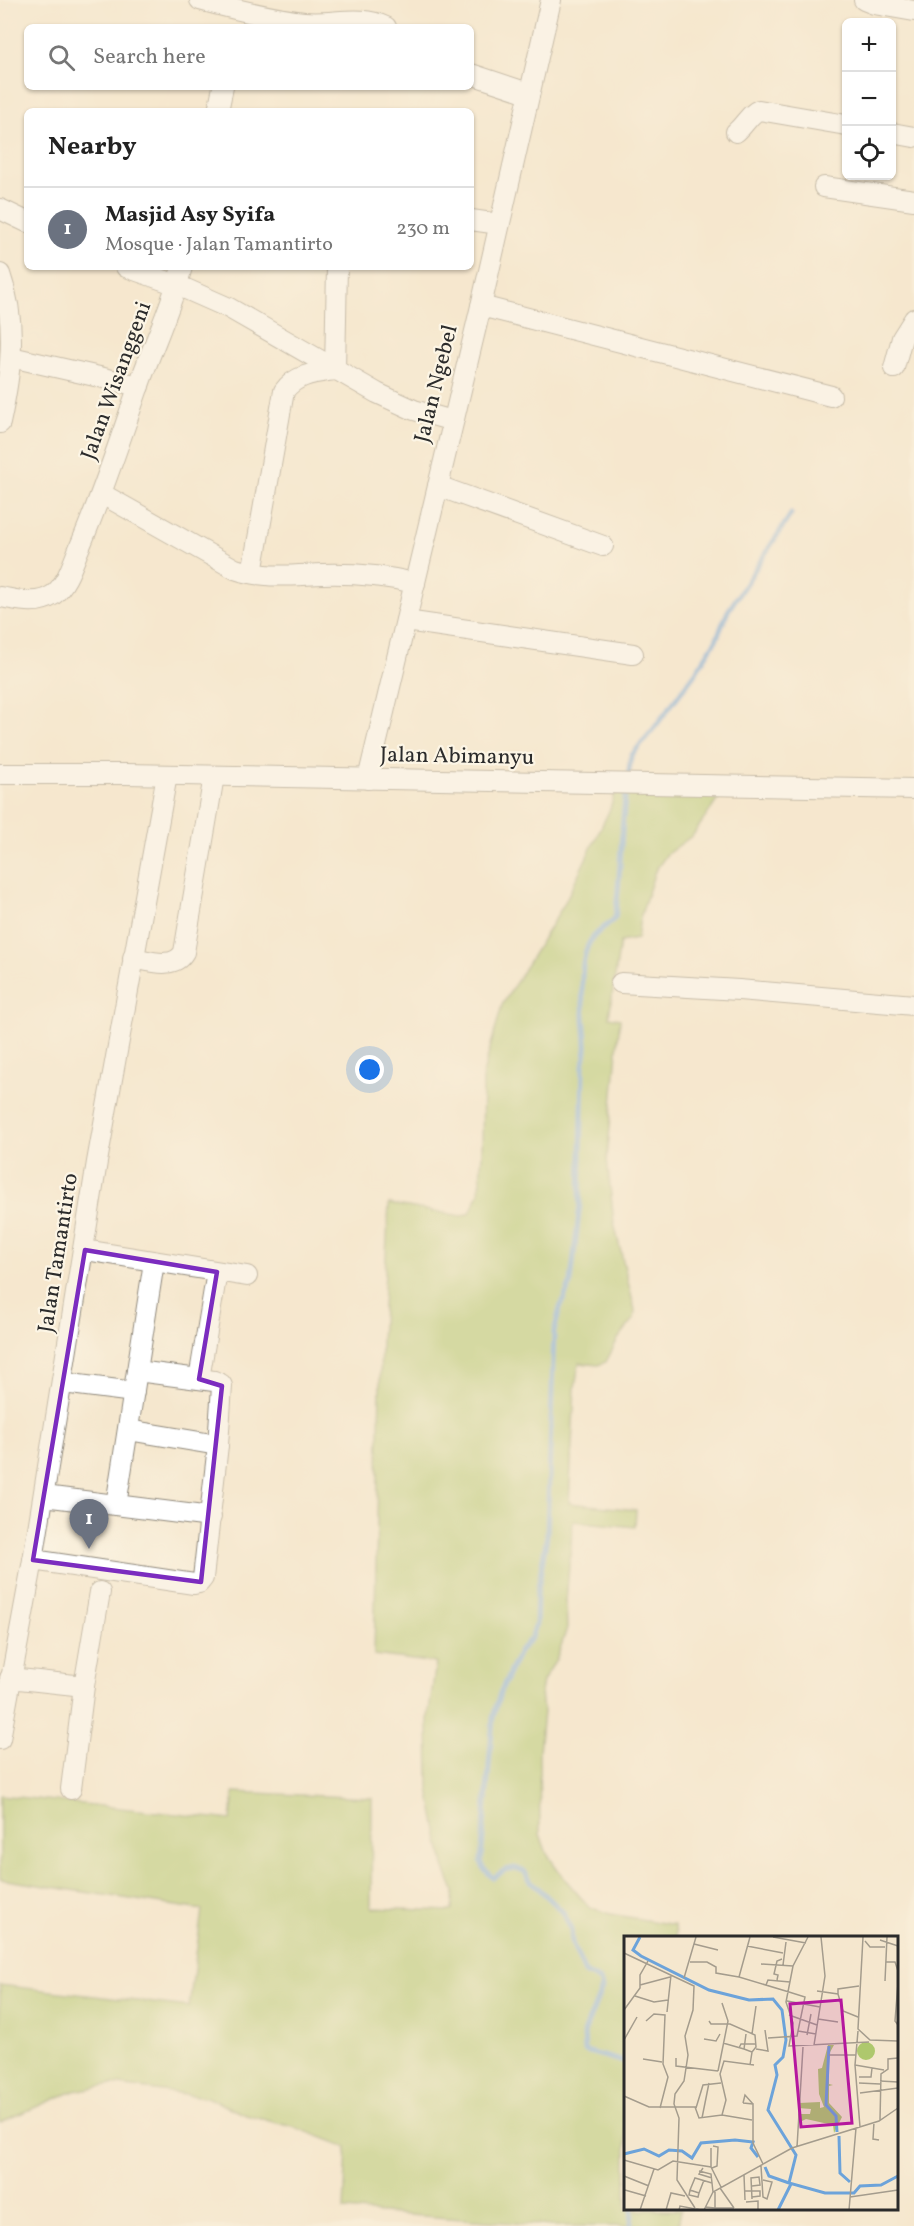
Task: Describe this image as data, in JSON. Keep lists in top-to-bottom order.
{
  "streets": {
    "street": [
      "Jalan Wisanggeni",
      "Jalan Ngebel",
      "Jalan Abimanyu",
      "Jalan Tamantirto"
    ]
  },
  "crossings": [
    ["Jalan Ngebel", "Jalan Abimanyu"],
    ["Jalan Abimanyu", "Jalan Tamantirto"]
  ],
  "page": {
    "map_buttons": ["+", "−"],
    "search": "Search here",
    "heading": "Nearby",
    "list": [
      {
        "mark": "1",
        "name": "Masjid Asy Syifa",
        "note": "Mosque · Jalan Tamantirto",
        "value": "230 m"
      }
    ],
    "pins": "1"
  }
}
